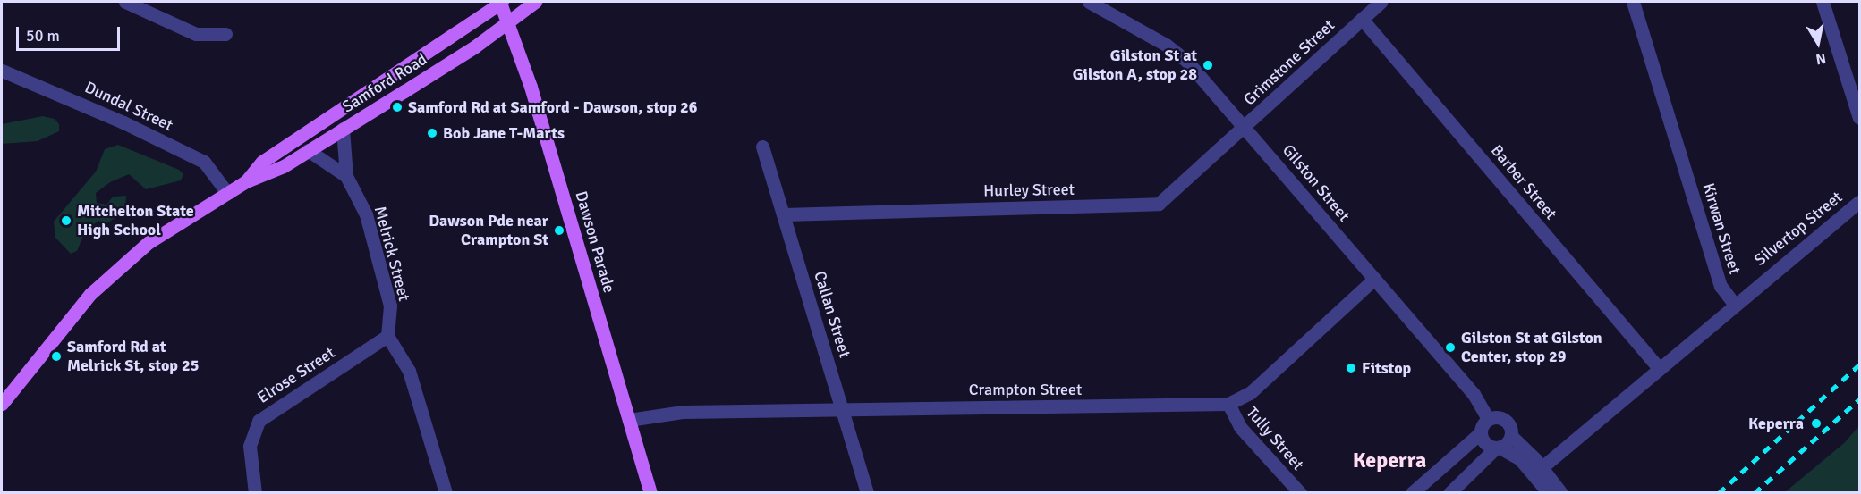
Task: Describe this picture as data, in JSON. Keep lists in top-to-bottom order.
{
  "streets": {
    "main road": ["Samford Road", "Dawson Parade"],
    "street": [
      "Grimstone Street",
      "Dundal Street",
      "Barber Street",
      "Gilston Street",
      "Hurley Street",
      "Kirwan Street",
      "Silvertop Street",
      "Melrick Street",
      "Callan Street",
      "Elrose Street",
      "Crampton Street",
      "Tully Street"
    ]
  },
  "crossings": [
    ["Grimstone Street", "Barber Street"],
    ["Grimstone Street", "Gilston Street"],
    ["Grimstone Street", "Hurley Street"],
    ["Samford Road", "Dundal Street"],
    ["Samford Road", "Dawson Parade"],
    ["Samford Road", "Melrick Street"],
    ["Gilston Street", "Hurley Street"],
    ["Gilston Street", "Crampton Street"],
    ["Hurley Street", "Callan Street"],
    ["Kirwan Street", "Silvertop Street"],
    ["Dawson Parade", "Crampton Street"],
    ["Melrick Street", "Elrose Street"],
    ["Callan Street", "Crampton Street"],
    ["Crampton Street", "Tully Street"]
  ],
  "districts": ["Keperra"],
  "places": [
    "Gilston St at Gilston A, stop 28",
    "Samford Rd at Samford - Dawson, stop 26",
    "Bob Jane T-Marts",
    "Mitchelton State High School",
    "Dawson Pde near Crampton St",
    "Gilston St at Gilston Center, stop 29",
    "Samford Rd at Melrick St, stop 25",
    "Fitstop",
    "Keperra"
  ],
  "scale_bar": "50 m",
  "north": "bottom"
}
